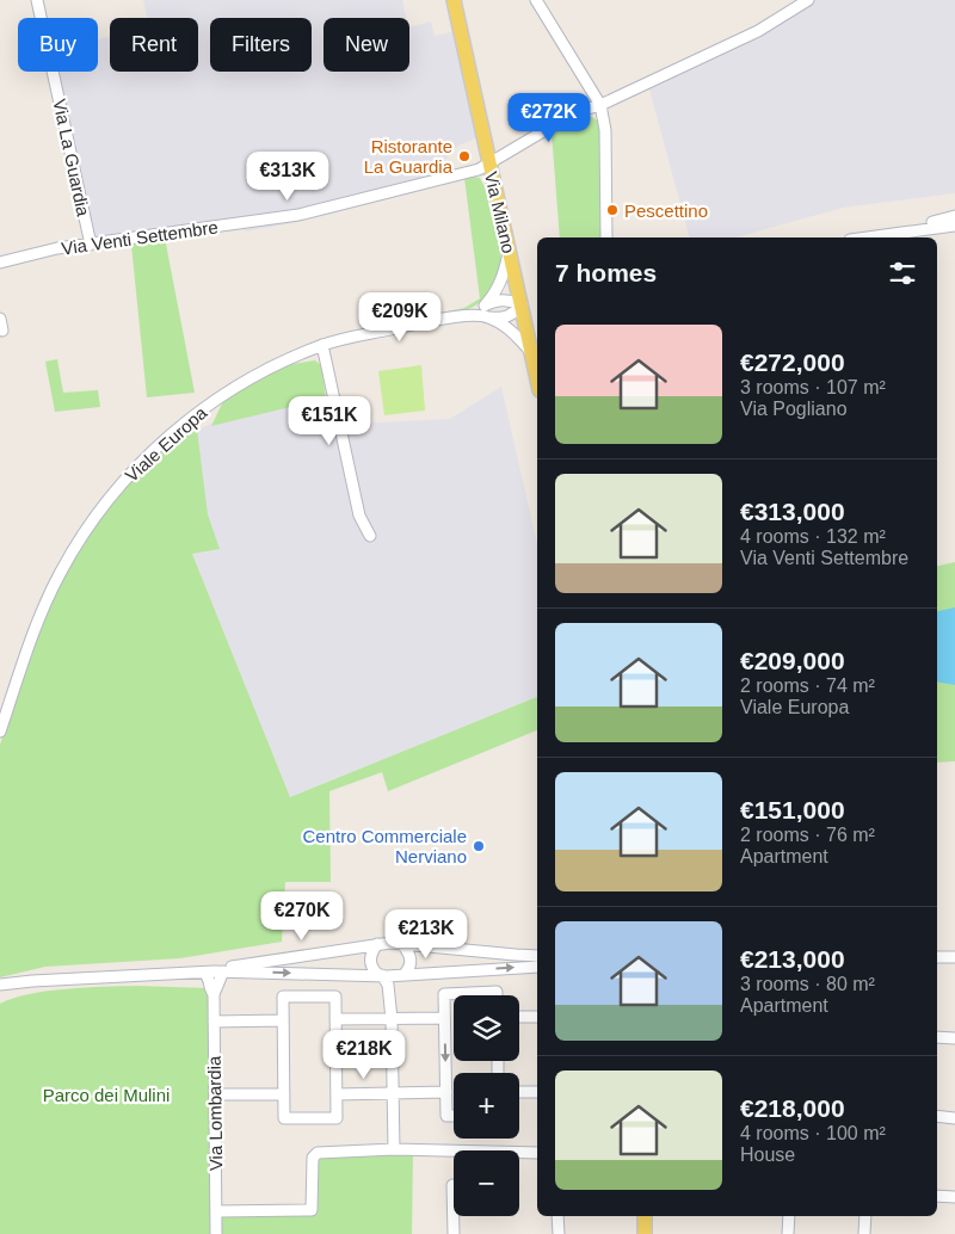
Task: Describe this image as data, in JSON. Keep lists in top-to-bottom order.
{
  "streets": {
    "main road": ["Via Milano"],
    "street": [
      "Via La Guardia",
      "Via Venti Settembre",
      "Viale Europa",
      "Via Lombardia"
    ]
  },
  "crossings": [
    ["Via La Guardia", "Via Venti Settembre"],
    ["Via Milano", "Via Venti Settembre"],
    ["Via Milano", "Viale Europa"]
  ],
  "parks": ["Parco dei Mulini"],
  "places": ["Ristorante La Guardia", "Pescettino", "Centro Commerciale Nerviano"],
  "page": {
    "chip": [
      "Buy",
      "Rent",
      "Filters",
      "New"
    ],
    "price": [
      "€272K",
      "€313K",
      "€209K",
      "€151K",
      "€270K",
      "€213K",
      "€218K"
    ],
    "heading": "7 homes",
    "list": [
      {
        "name": "€272,000",
        "note": "3 rooms · 107 m² · Via Pogliano"
      },
      {
        "name": "€313,000",
        "note": "4 rooms · 132 m² · Via Venti Settembre"
      },
      {
        "name": "€209,000",
        "note": "2 rooms · 74 m² · Viale Europa"
      },
      {
        "name": "€151,000",
        "note": "2 rooms · 76 m² · Apartment"
      },
      {
        "name": "€213,000",
        "note": "3 rooms · 80 m² · Apartment"
      },
      {
        "name": "€218,000",
        "note": "4 rooms · 100 m² · House"
      }
    ],
    "map_buttons": ["+", "−"]
  }
}
